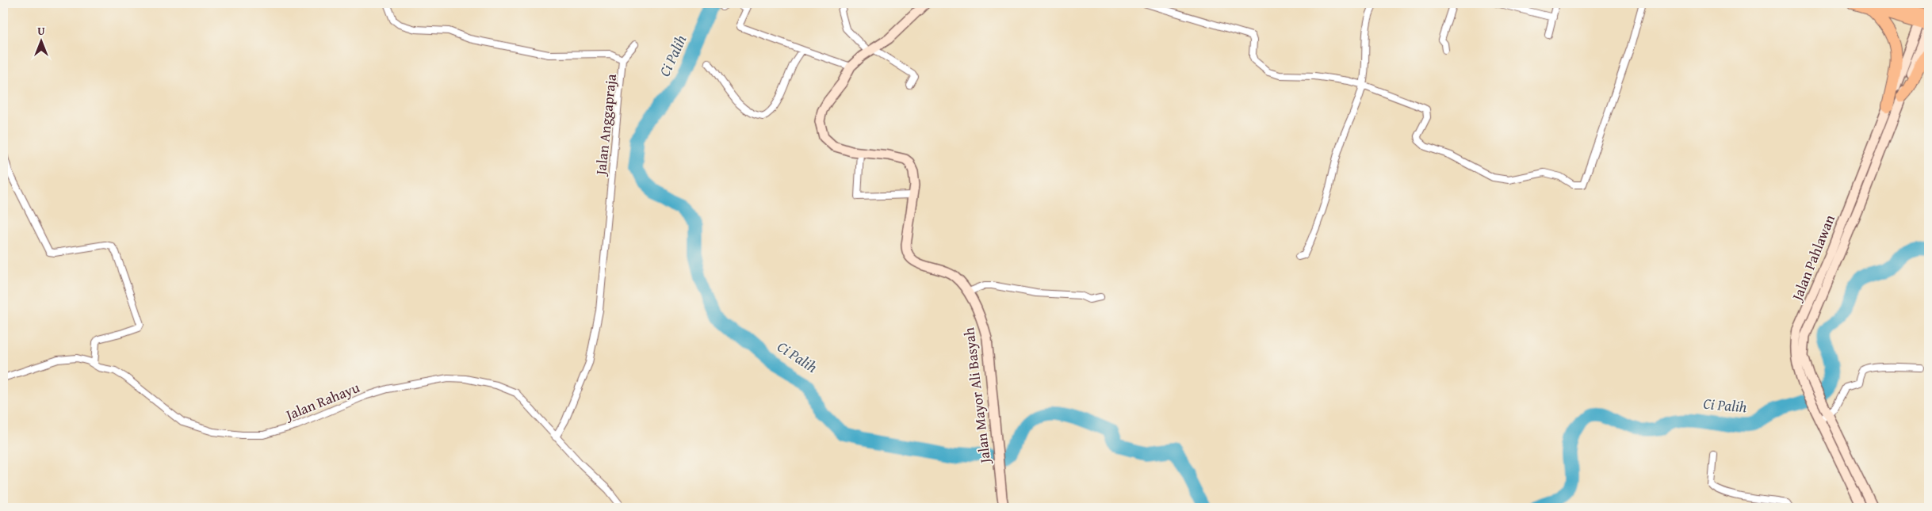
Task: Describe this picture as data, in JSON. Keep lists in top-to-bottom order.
{
  "streets": {
    "street": [
      "Jalan Anggapraja",
      "Jalan Pahlawan",
      "Jalan Mayor Ali Basyah",
      "Jalan Rahayu"
    ]
  },
  "crossings": [
    ["Jalan Anggapraja", "Jalan Rahayu"]
  ],
  "water": ["Ci Palih"],
  "north": "top"
}
